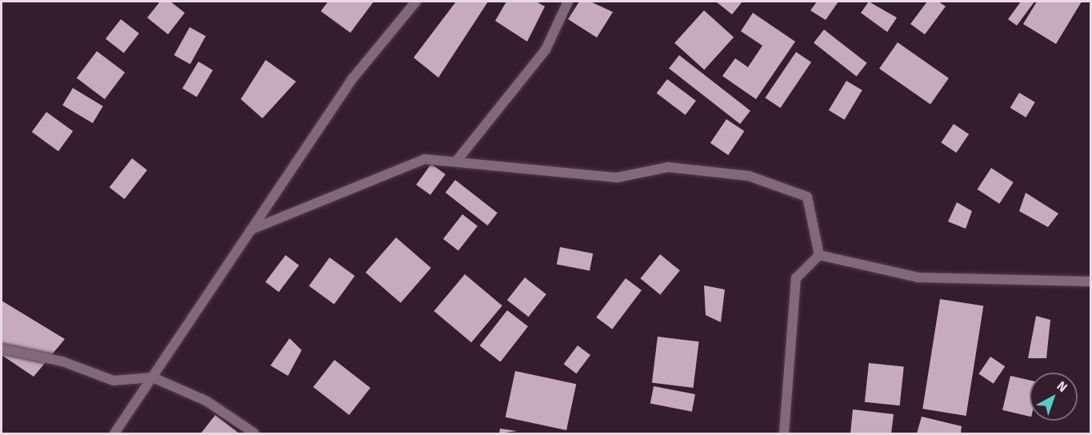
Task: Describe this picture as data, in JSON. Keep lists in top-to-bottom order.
{
  "north": "top right"
}
